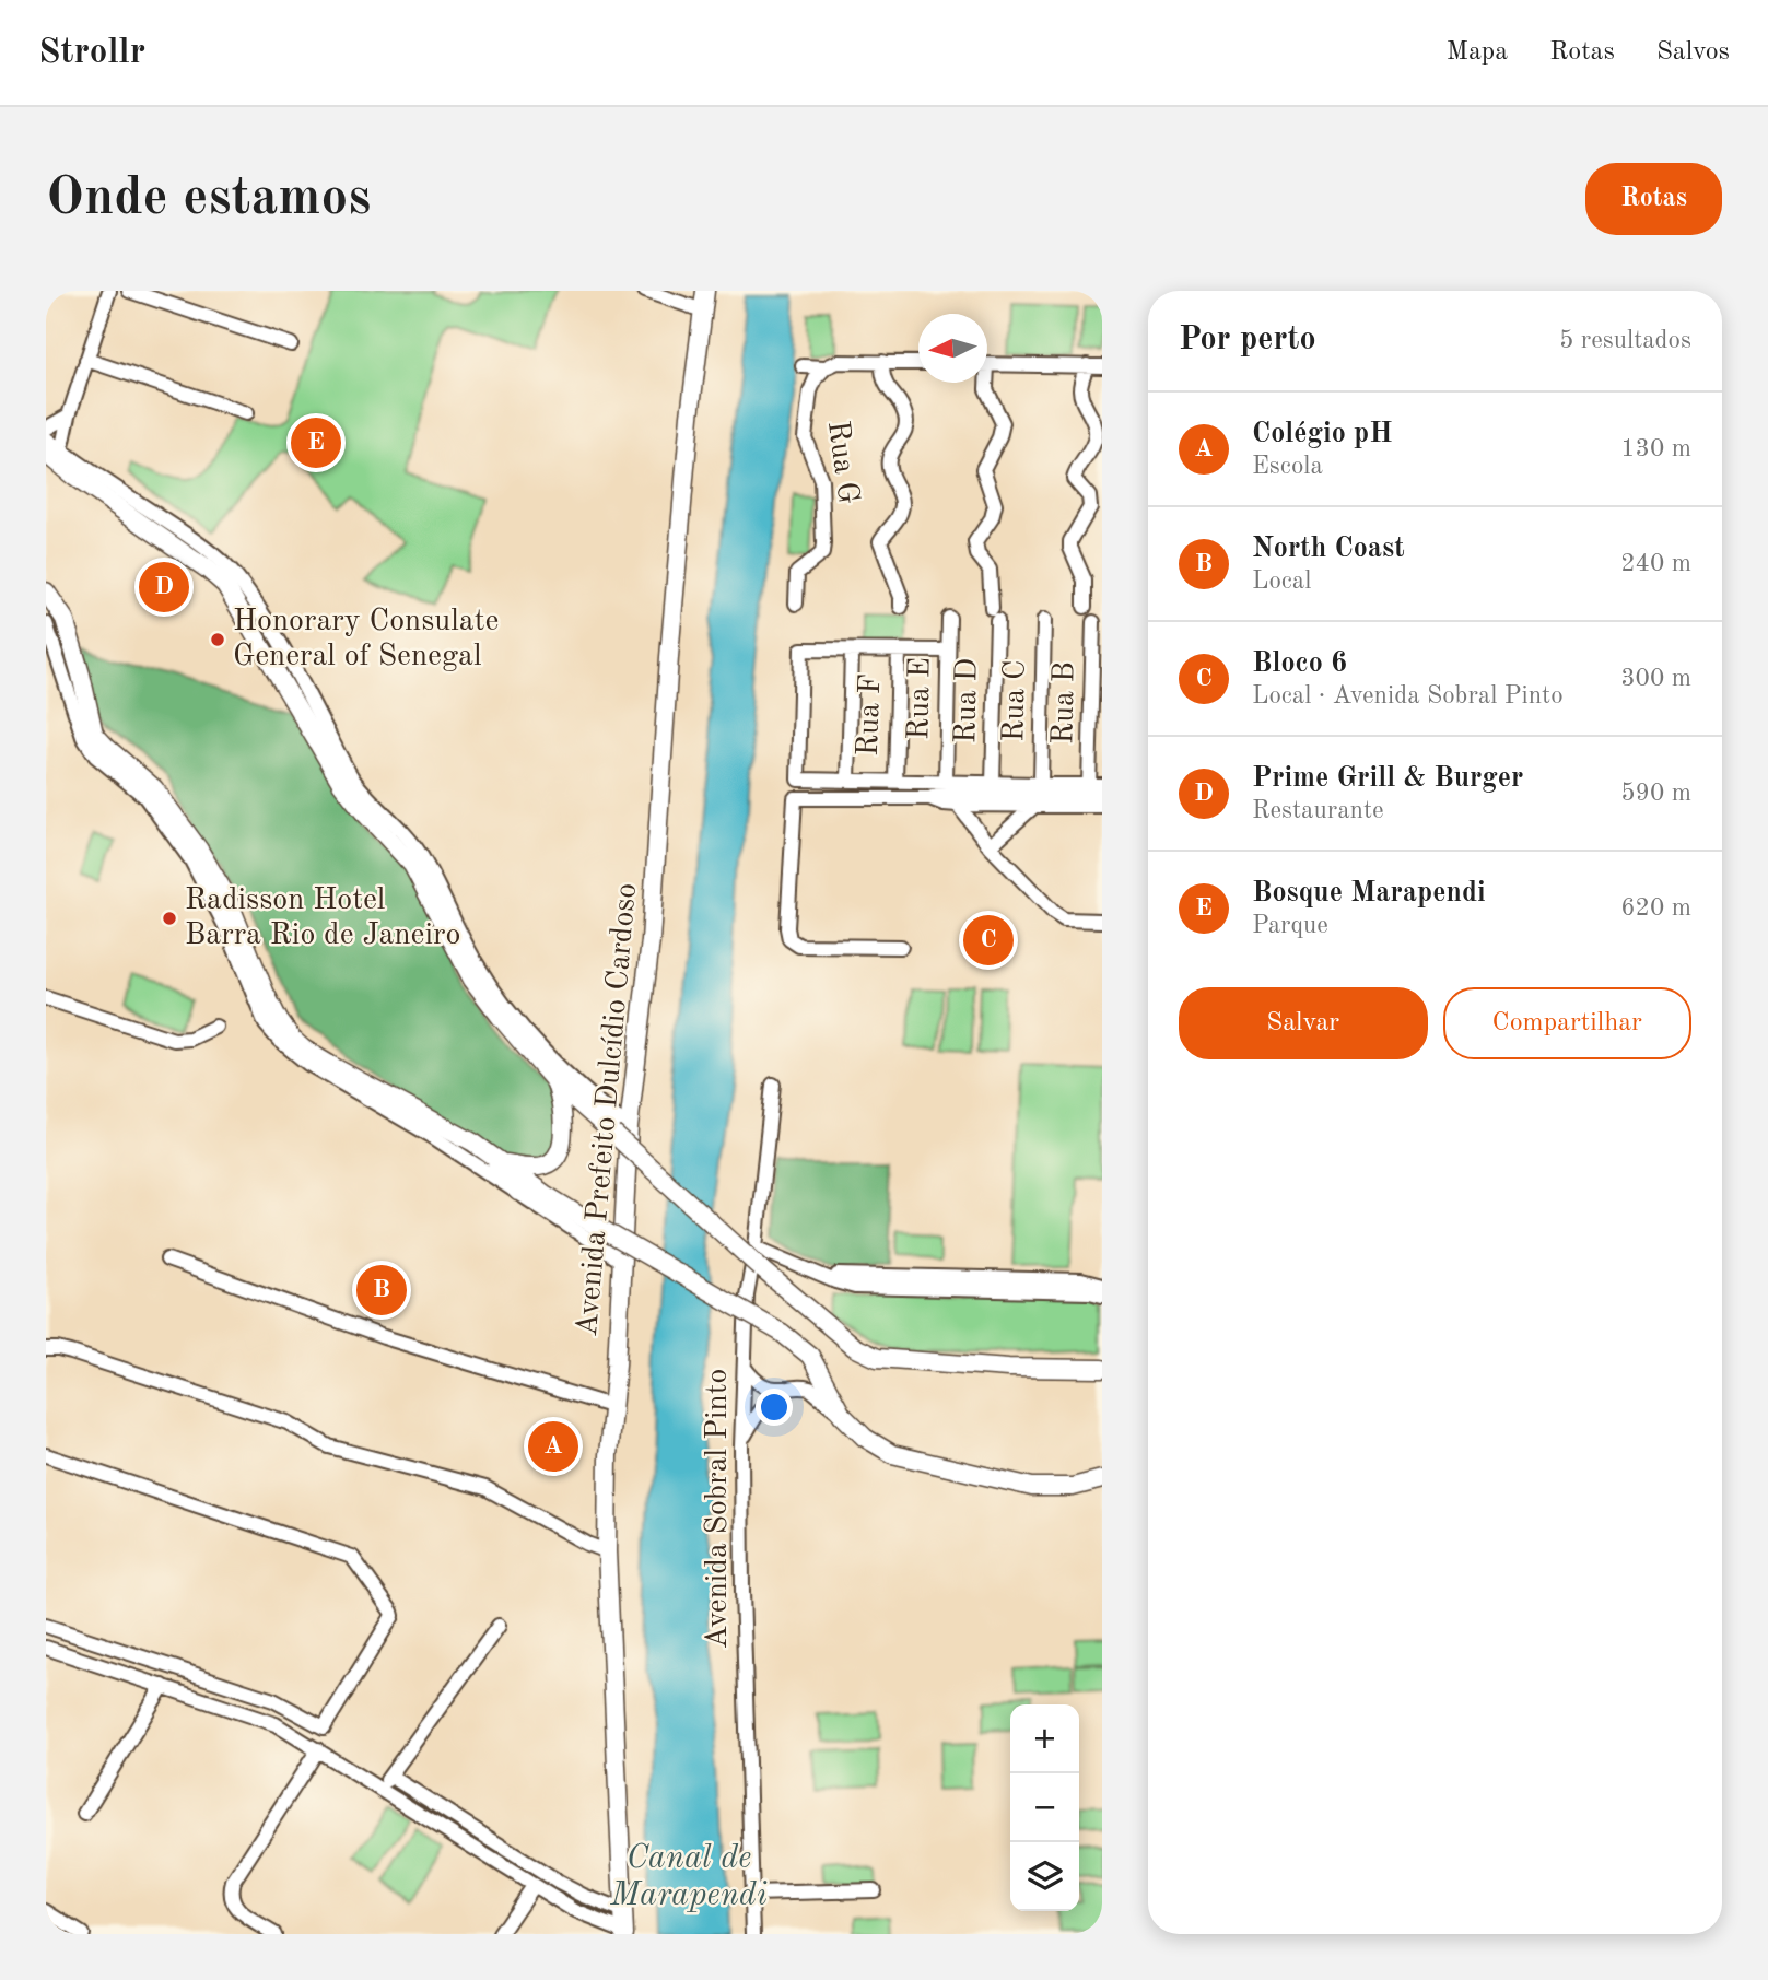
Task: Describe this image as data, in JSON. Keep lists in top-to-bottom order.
{
  "streets": {
    "street": [
      "Rua G",
      "Rua E",
      "Rua D",
      "Rua C",
      "Rua B",
      "Rua F",
      "Avenida Prefeito Dulcídio Cardoso",
      "Avenida Sobral Pinto"
    ]
  },
  "water": ["Canal de Marapendi"],
  "places": ["Honorary Consulate General of Senegal", "Radisson Hotel Barra Rio de Janeiro"],
  "north": "left",
  "page": {
    "header": "Strollr",
    "nav": ["Mapa", "Rotas", "Salvos"],
    "buttons": [
      "Rotas",
      ["Salvar", "Compartilhar"]
    ],
    "title": "Onde estamos",
    "heading": ["Por perto", "5 resultados"],
    "list": [
      {
        "mark": "A",
        "name": "Colégio pH",
        "note": "Escola",
        "value": "130 m"
      },
      {
        "mark": "B",
        "name": "North Coast",
        "note": "Local",
        "value": "240 m"
      },
      {
        "mark": "C",
        "name": "Bloco 6",
        "note": "Local · Avenida Sobral Pinto",
        "value": "300 m"
      },
      {
        "mark": "D",
        "name": "Prime Grill & Burger",
        "note": "Restaurante",
        "value": "590 m"
      },
      {
        "mark": "E",
        "name": "Bosque Marapendi",
        "note": "Parque",
        "value": "620 m"
      }
    ],
    "pins": [
      "E",
      "D",
      "C",
      "B",
      "A"
    ],
    "map_buttons": ["+", "−"]
  }
}
